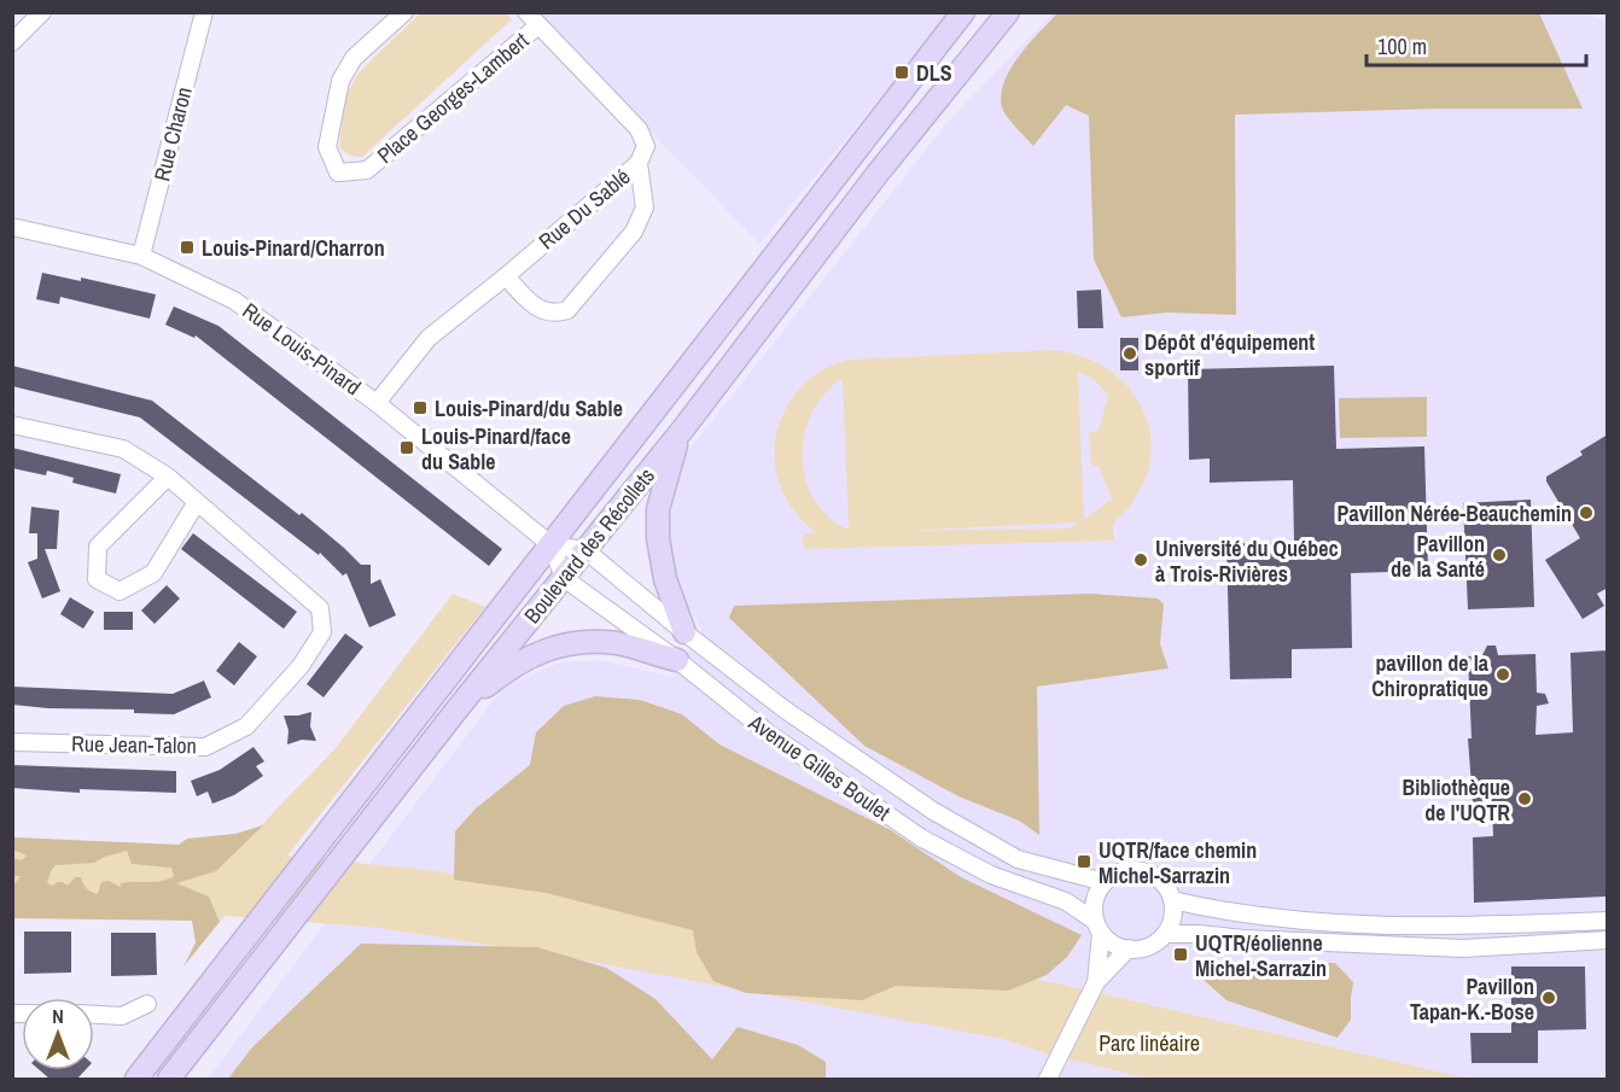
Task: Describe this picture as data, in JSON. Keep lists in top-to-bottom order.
{
  "streets": {
    "main road": ["Boulevard des Récollets"],
    "street": [
      "Place Georges-Lambert",
      "Rue Charon",
      "Rue Du Sablé",
      "Rue Louis-Pinard",
      "Rue Jean-Talon",
      "Avenue Gilles Boulet"
    ]
  },
  "crossings": [
    ["Rue Charon", "Rue Louis-Pinard"],
    ["Rue Du Sablé", "Rue Louis-Pinard"],
    ["Rue Louis-Pinard", "Boulevard des Récollets"],
    ["Boulevard des Récollets", "Avenue Gilles Boulet"]
  ],
  "parks": ["Parc linéaire"],
  "places": {
    "transit": [
      "DLS",
      "Louis-Pinard/Charron",
      "Louis-Pinard/du Sable",
      "Louis-Pinard/face du Sable",
      "UQTR/face chemin Michel-Sarrazin",
      "UQTR/éolienne Michel-Sarrazin"
    ],
    "other": [
      "Dépôt d'équipement sportif",
      "Pavillon Nérée-Beauchemin",
      "Pavillon de la Santé",
      "Université du Québec à Trois-Rivières",
      "pavillon de la Chiropratique",
      "Bibliothèque de l'UQTR",
      "Pavillon Tapan-K.-Bose"
    ]
  },
  "scale_bar": "100 m",
  "north": "top"
}
